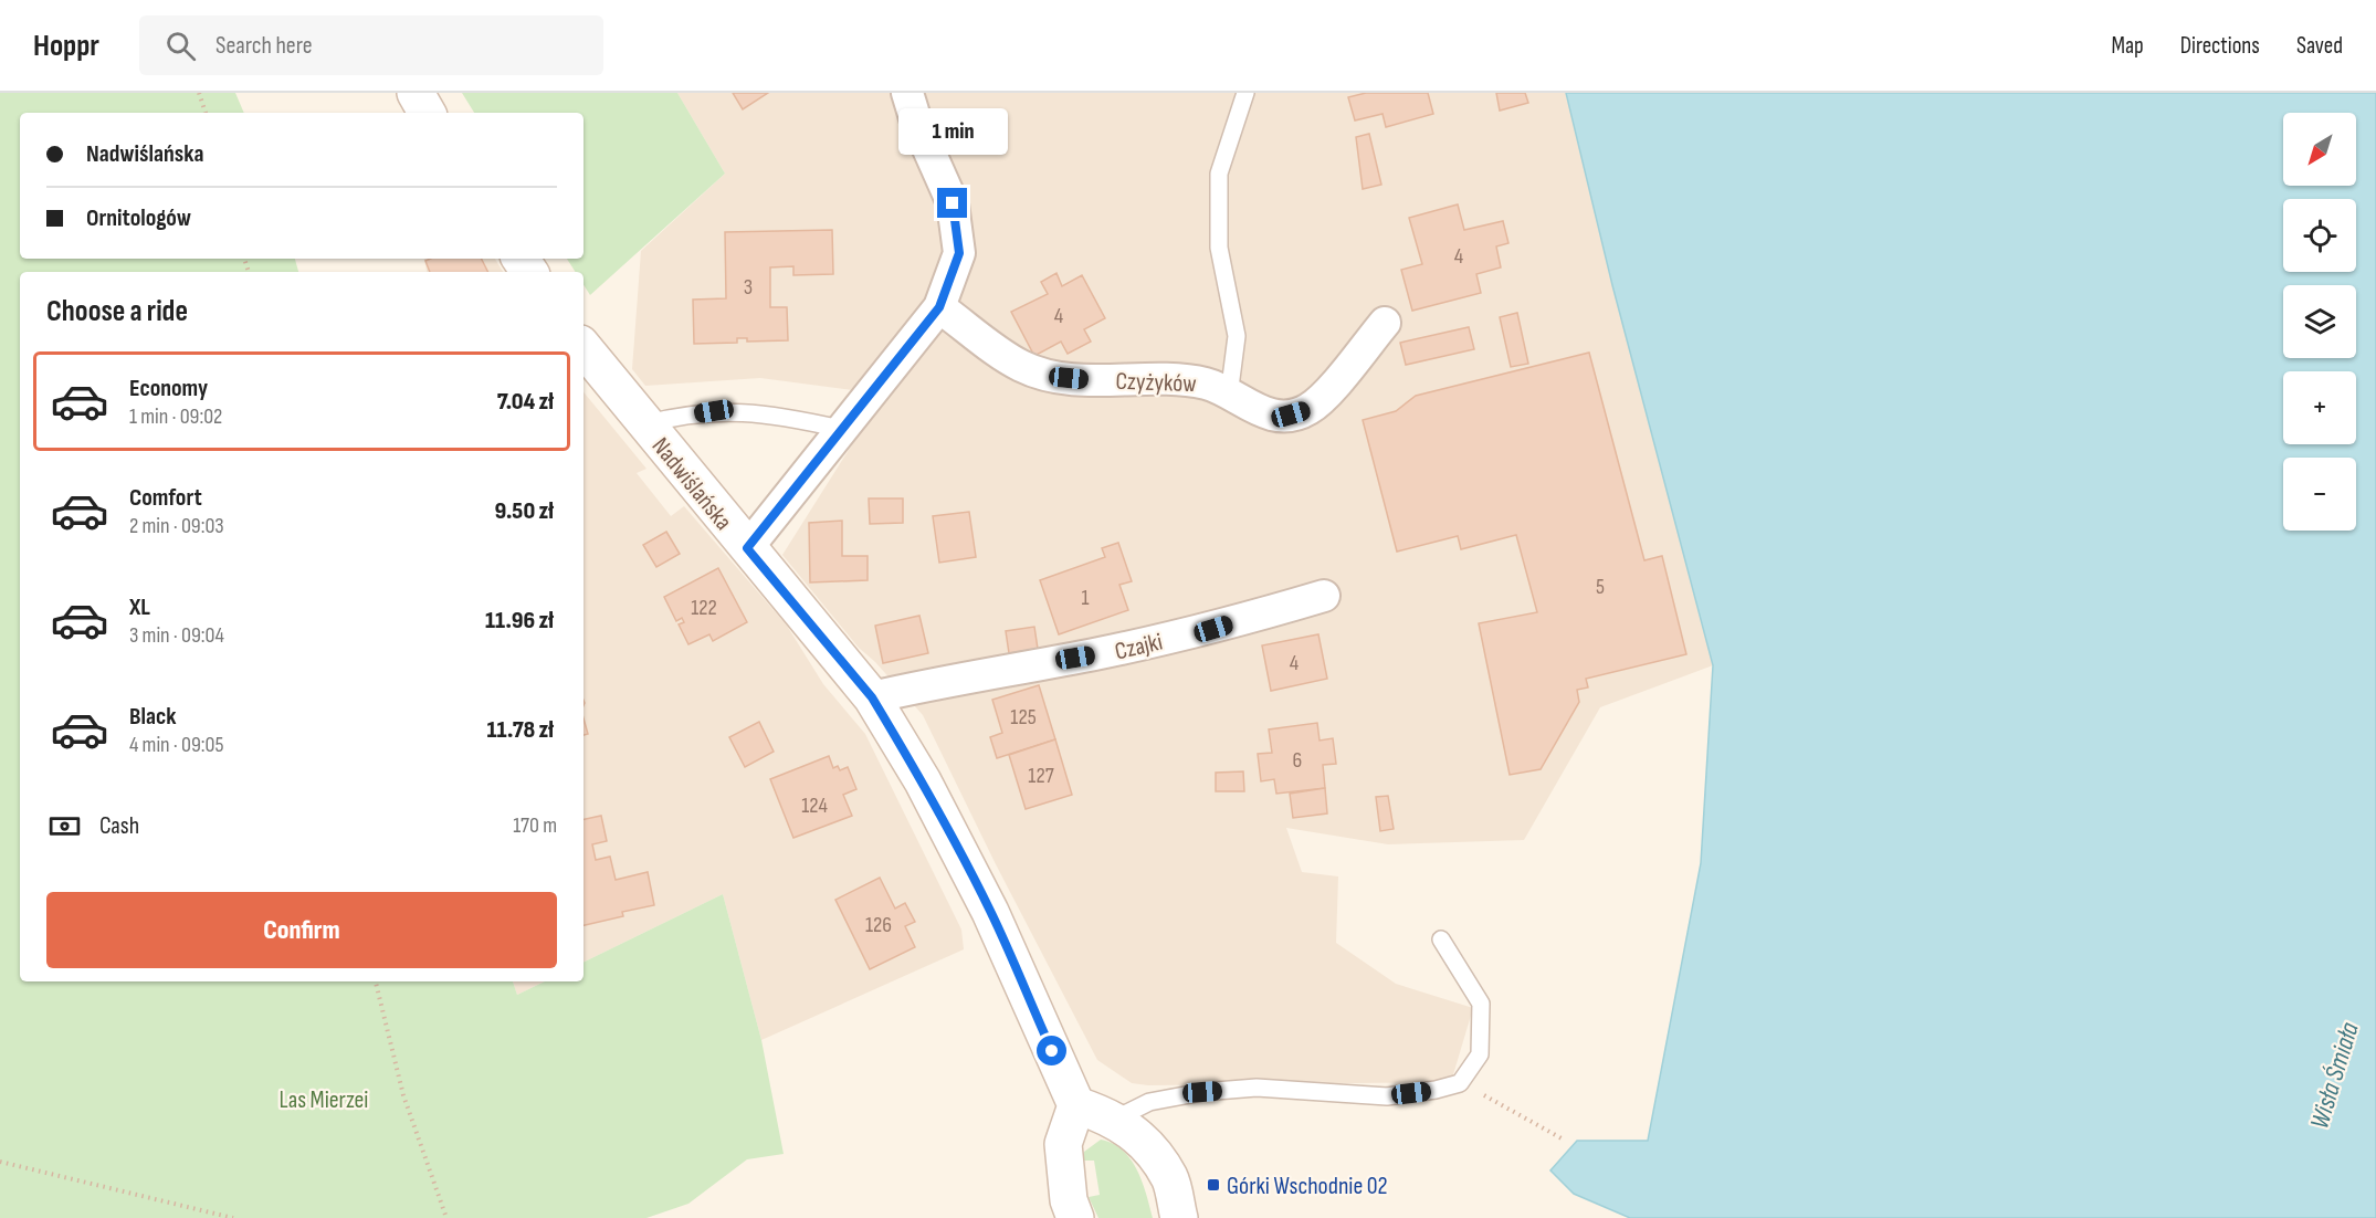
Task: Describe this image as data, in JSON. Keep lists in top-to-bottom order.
{
  "streets": {
    "street": ["Czyżyków", "Nadwiślańska", "Czajki"]
  },
  "crossings": [
    ["Nadwiślańska", "Czajki"]
  ],
  "water": ["Wisła Śmiała"],
  "parks": ["Las Mierzei"],
  "places": {
    "transit": ["Górki Wschodnie 02"]
  },
  "house_numbers": [
    "4",
    "3",
    "4",
    "5",
    "1",
    "122",
    "4",
    "125",
    "6",
    "127",
    "124",
    "126"
  ],
  "north": "bottom left",
  "page": {
    "header": "Hoppr",
    "search": "Search here",
    "nav": ["Map", "Directions", "Saved"],
    "bubble": "1 min",
    "map_buttons": ["+", "−"],
    "banner": ["Nadwiślańska", "Ornitologów"],
    "heading": "Choose a ride",
    "list": [
      {
        "name": "Economy",
        "note": "1 min · 09:02",
        "value": "7.04 zł"
      },
      {
        "name": "Comfort",
        "note": "2 min · 09:03",
        "value": "9.50 zł"
      },
      {
        "name": "XL",
        "note": "3 min · 09:04",
        "value": "11.96 zł"
      },
      {
        "name": "Black",
        "note": "4 min · 09:05",
        "value": "11.78 zł"
      }
    ],
    "pay": ["Cash", "170 m"],
    "buttons": "Confirm"
  }
}
